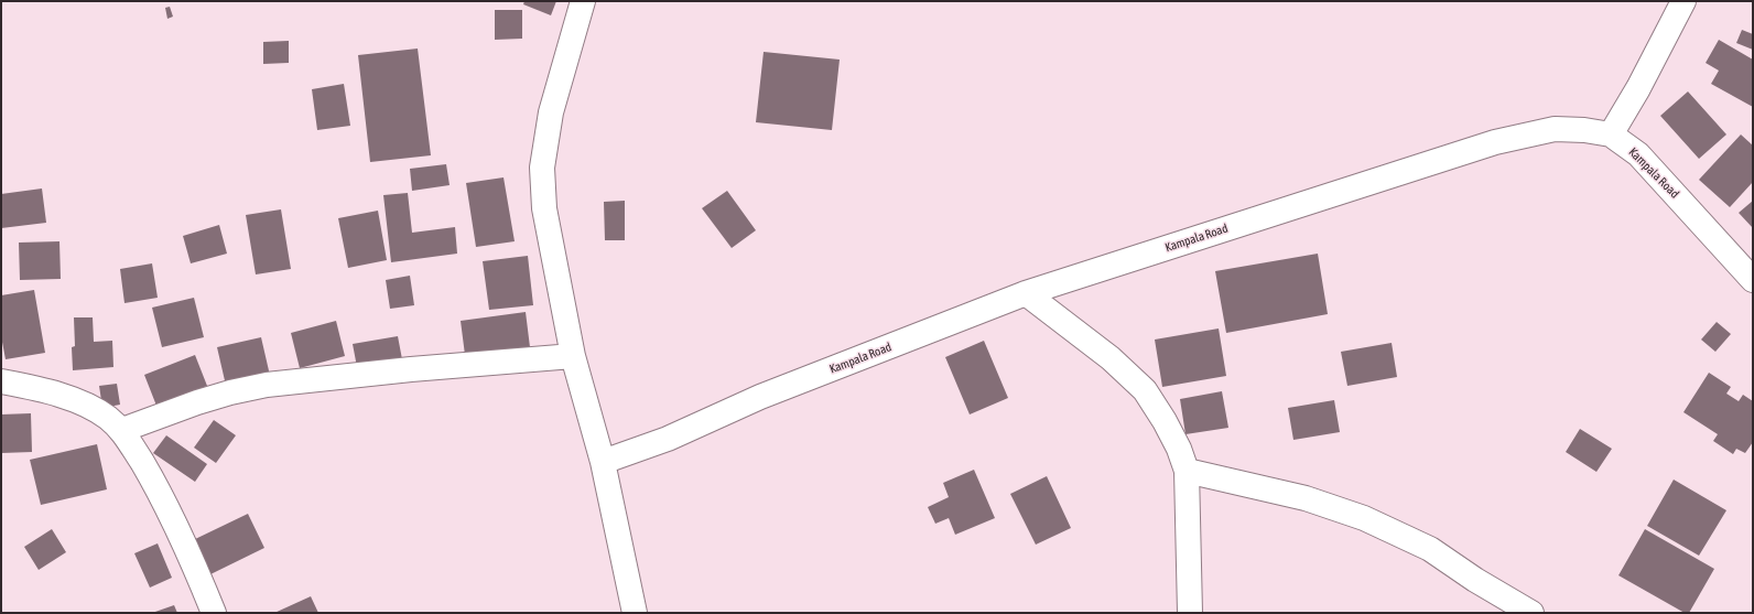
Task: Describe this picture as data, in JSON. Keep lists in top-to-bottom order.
{
  "streets": {
    "street": ["Kampala Road"]
  }
}
